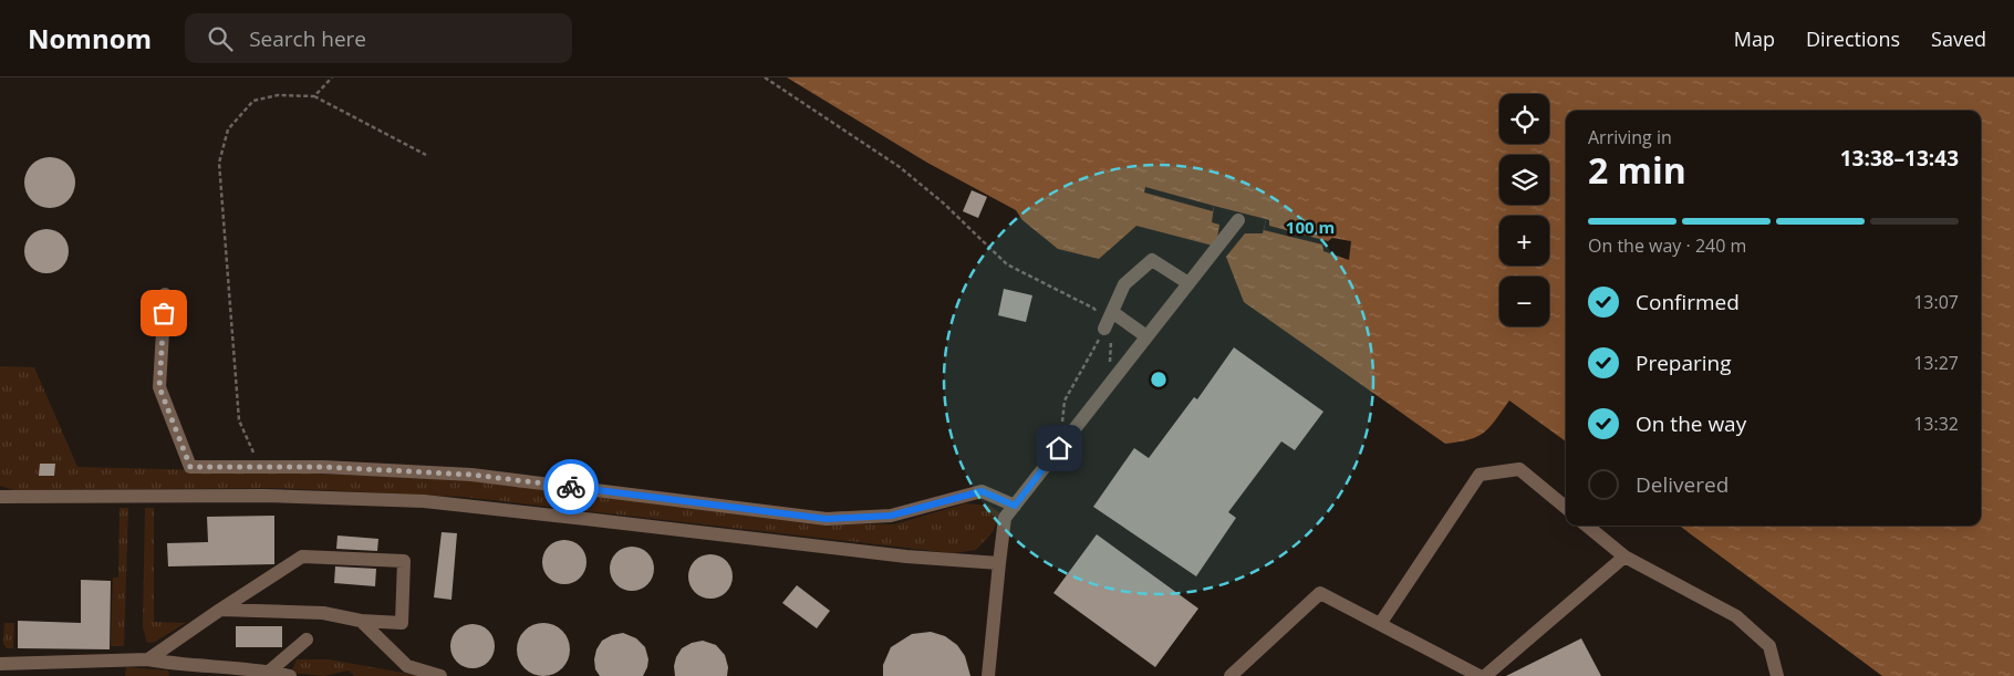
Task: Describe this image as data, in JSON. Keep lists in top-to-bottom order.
{
  "page": {
    "header": "Nomnom",
    "search": "Search here",
    "nav": ["Map", "Directions", "Saved"],
    "map_buttons": ["+", "−"],
    "heading": ["2 min", "Arriving in", "13:38–13:43"],
    "bar": "On the way · 240 m",
    "list": [
      ["Confirmed", "13:07"],
      ["Preparing", "13:27"],
      ["On the way", "13:32"],
      "Delivered"
    ]
  },
  "rings": ["100 m"]
}
